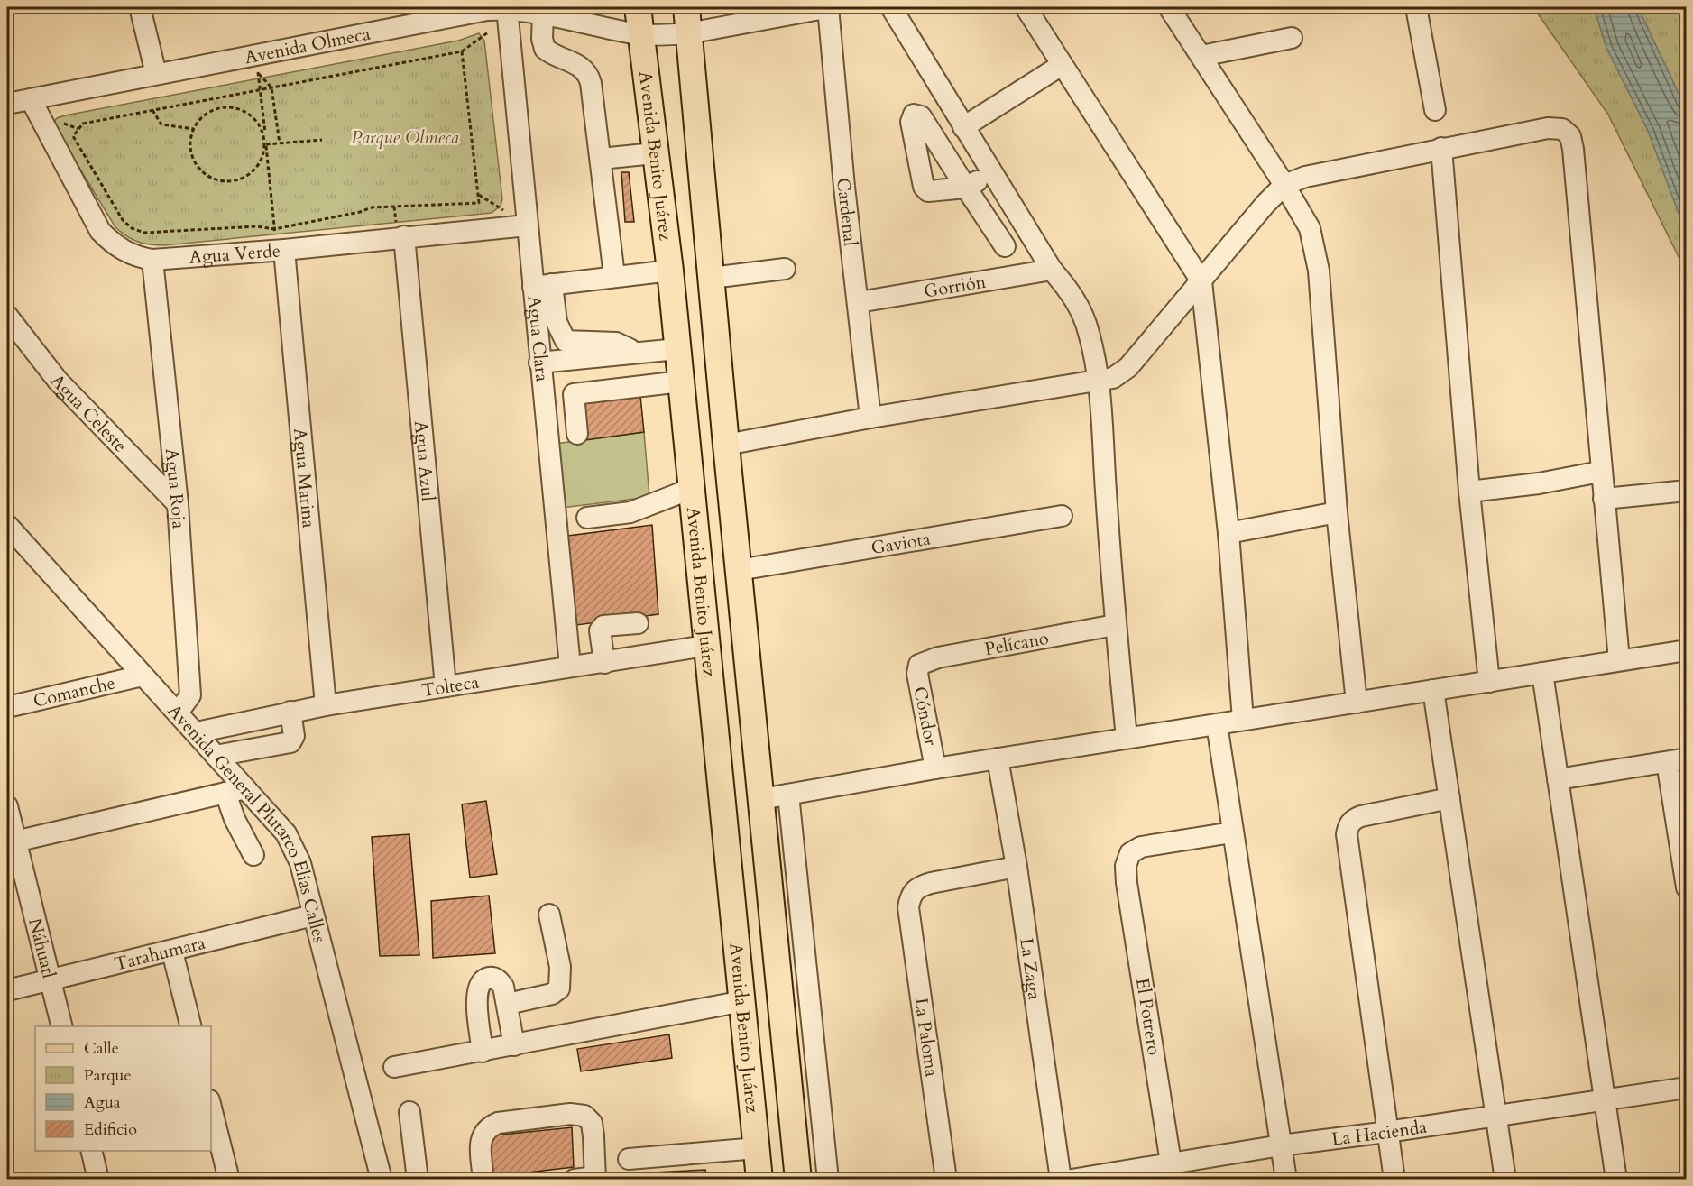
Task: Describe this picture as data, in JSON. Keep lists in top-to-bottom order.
{
  "streets": {
    "main road": ["Avenida Benito Juárez"],
    "street": [
      "Avenida Olmeca",
      "Cardenal",
      "Agua Verde",
      "Gorrión",
      "Agua Clara",
      "Agua Celeste",
      "Agua Azul",
      "Agua Marina",
      "Agua Roja",
      "Gaviota",
      "Pelícano",
      "Tolteca",
      "Comanche",
      "Cóndor",
      "Avenida General Plutarco Elías Calles",
      "Náhuatl",
      "Tarahumara",
      "La Zaga",
      "El Potrero",
      "La Paloma",
      "La Hacienda"
    ]
  },
  "crossings": [
    ["Avenida Olmeca", "Avenida Benito Juárez"],
    ["Avenida Olmeca", "Cardenal"],
    ["Avenida Olmeca", "Agua Verde"],
    ["Avenida Olmeca", "Agua Clara"],
    ["Avenida Benito Juárez", "Gaviota"],
    ["Avenida Benito Juárez", "Tolteca"],
    ["Cardenal", "Gorrión"],
    ["Agua Verde", "Agua Clara"],
    ["Agua Verde", "Agua Azul"],
    ["Agua Verde", "Agua Marina"],
    ["Agua Verde", "Agua Roja"],
    ["Agua Clara", "Tolteca"],
    ["Agua Celeste", "Agua Roja"],
    ["Agua Azul", "Tolteca"],
    ["Agua Marina", "Tolteca"],
    ["Agua Roja", "Avenida General Plutarco Elías Calles"],
    ["Pelícano", "Cóndor"],
    ["Tolteca", "Avenida General Plutarco Elías Calles"],
    ["Comanche", "Avenida General Plutarco Elías Calles"],
    ["Avenida General Plutarco Elías Calles", "Tarahumara"],
    ["Náhuatl", "Tarahumara"],
    ["La Zaga", "La Paloma"],
    ["El Potrero", "La Hacienda"]
  ],
  "parks": ["Parque Olmeca"],
  "legend": [
    "Calle",
    "Parque",
    "Agua",
    "Edificio"
  ]
}
